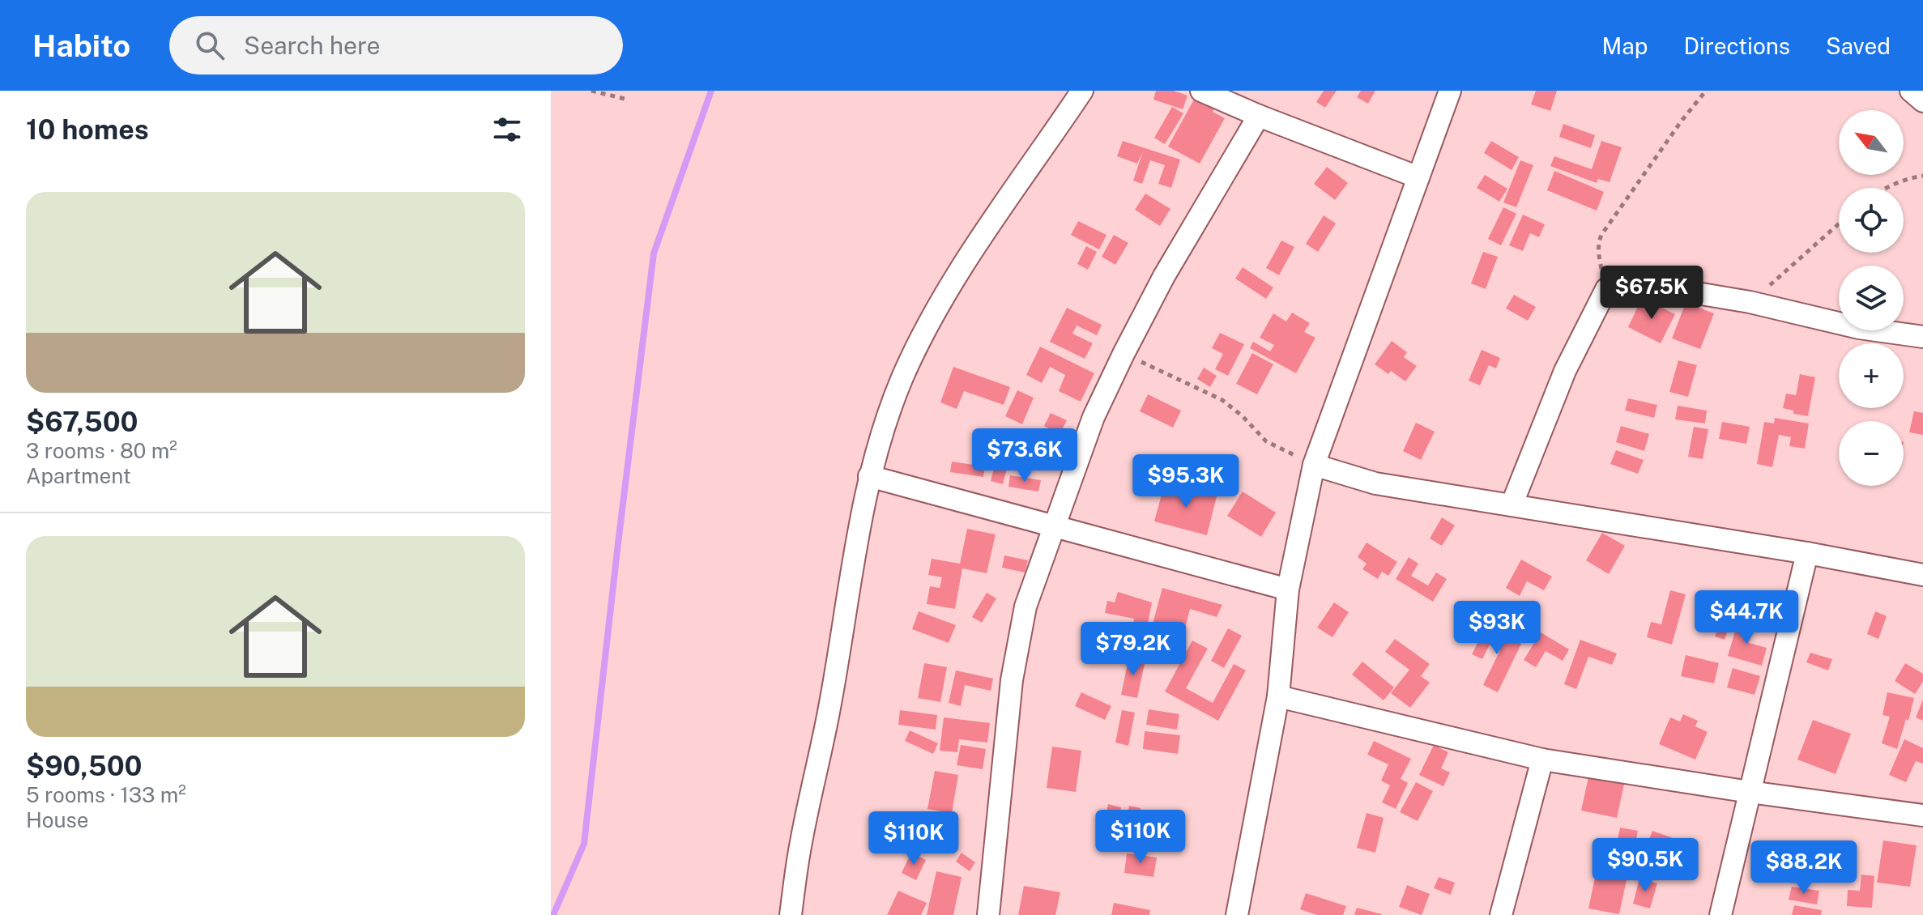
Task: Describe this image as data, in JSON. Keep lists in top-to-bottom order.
{
  "north": "top left",
  "page": {
    "header": "Habito",
    "search": "Search here",
    "nav": ["Map", "Directions", "Saved"],
    "heading": "10 homes",
    "map_buttons": ["+", "−"],
    "list": [
      {
        "name": "$67,500",
        "note": "3 rooms · 80 m² · Apartment"
      },
      {
        "name": "$90,500",
        "note": "5 rooms · 133 m² · House"
      }
    ],
    "price": [
      "$67.5K",
      "$73.6K",
      "$95.3K",
      "$44.7K",
      "$93K",
      "$79.2K",
      "$110K",
      "$110K",
      "$90.5K",
      "$88.2K"
    ]
  }
}
